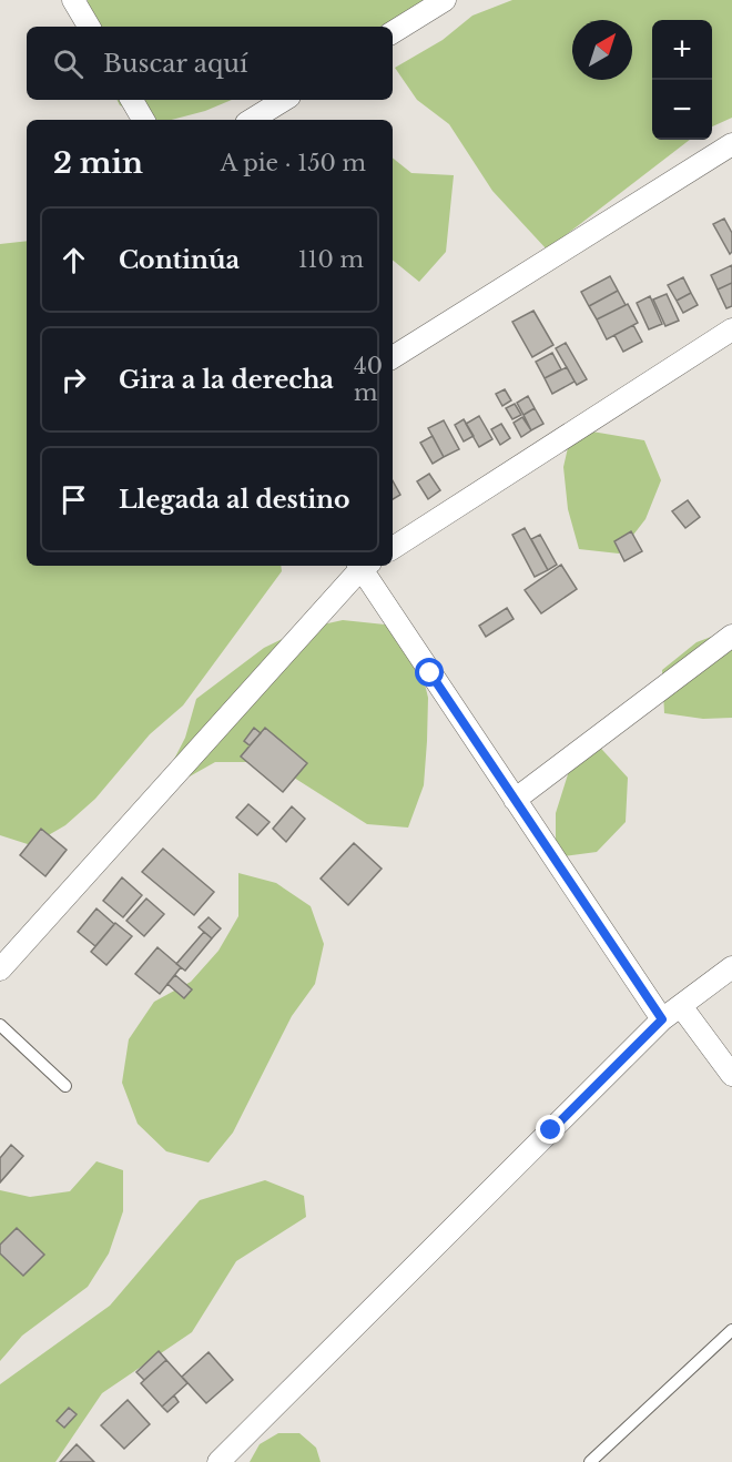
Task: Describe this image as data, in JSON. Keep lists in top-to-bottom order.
{
  "north": "top right",
  "page": {
    "map_buttons": ["+", "−"],
    "search": "Buscar aquí",
    "heading": ["2 min", "A pie · 150 m"],
    "list": [
      ["Continúa", "110 m"],
      ["Gira a la derecha", "40 m"],
      "Llegada al destino"
    ]
  }
}
